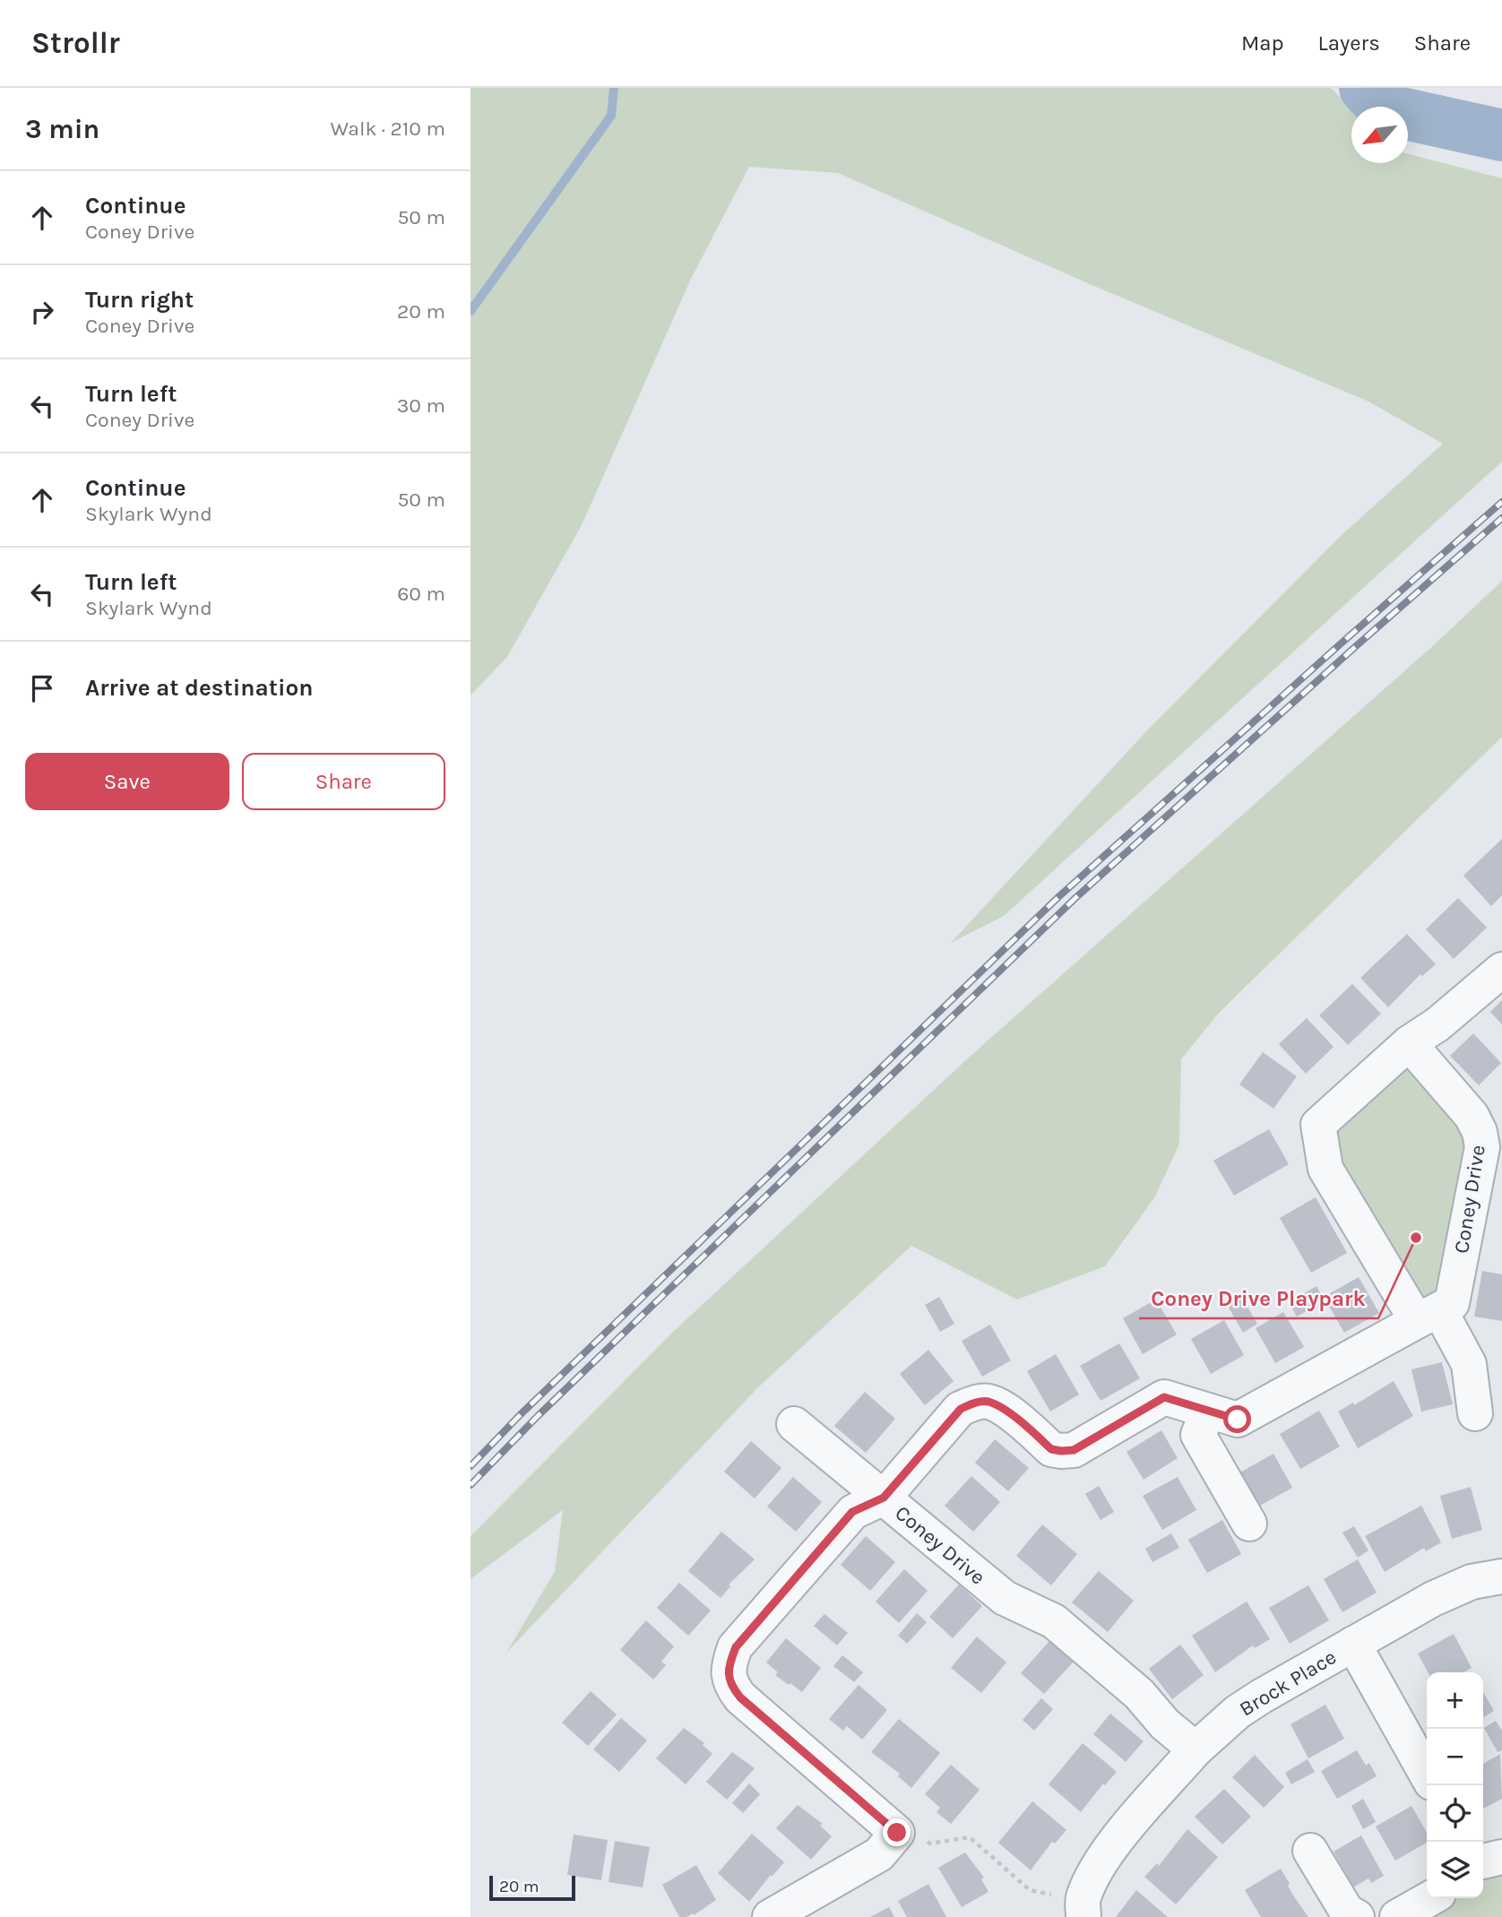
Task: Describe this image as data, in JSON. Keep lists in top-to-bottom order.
{
  "streets": {
    "street": ["Coney Drive", "Brock Place"]
  },
  "crossings": [
    ["Coney Drive", "Brock Place"]
  ],
  "places": ["Coney Drive Playpark"],
  "scale_bar": "20 m",
  "north": "bottom left",
  "page": {
    "header": "Strollr",
    "nav": ["Map", "Layers", "Share"],
    "heading": ["3 min", "Walk · 210 m"],
    "list": [
      ["Continue", "Coney Drive", "50 m"],
      ["Turn right", "Coney Drive", "20 m"],
      ["Turn left", "Coney Drive", "30 m"],
      ["Continue", "Skylark Wynd", "50 m"],
      ["Turn left", "Skylark Wynd", "60 m"],
      "Arrive at destination"
    ],
    "buttons": ["Save", "Share"],
    "map_buttons": ["+", "−"],
    "scale": "20 m"
  }
}
